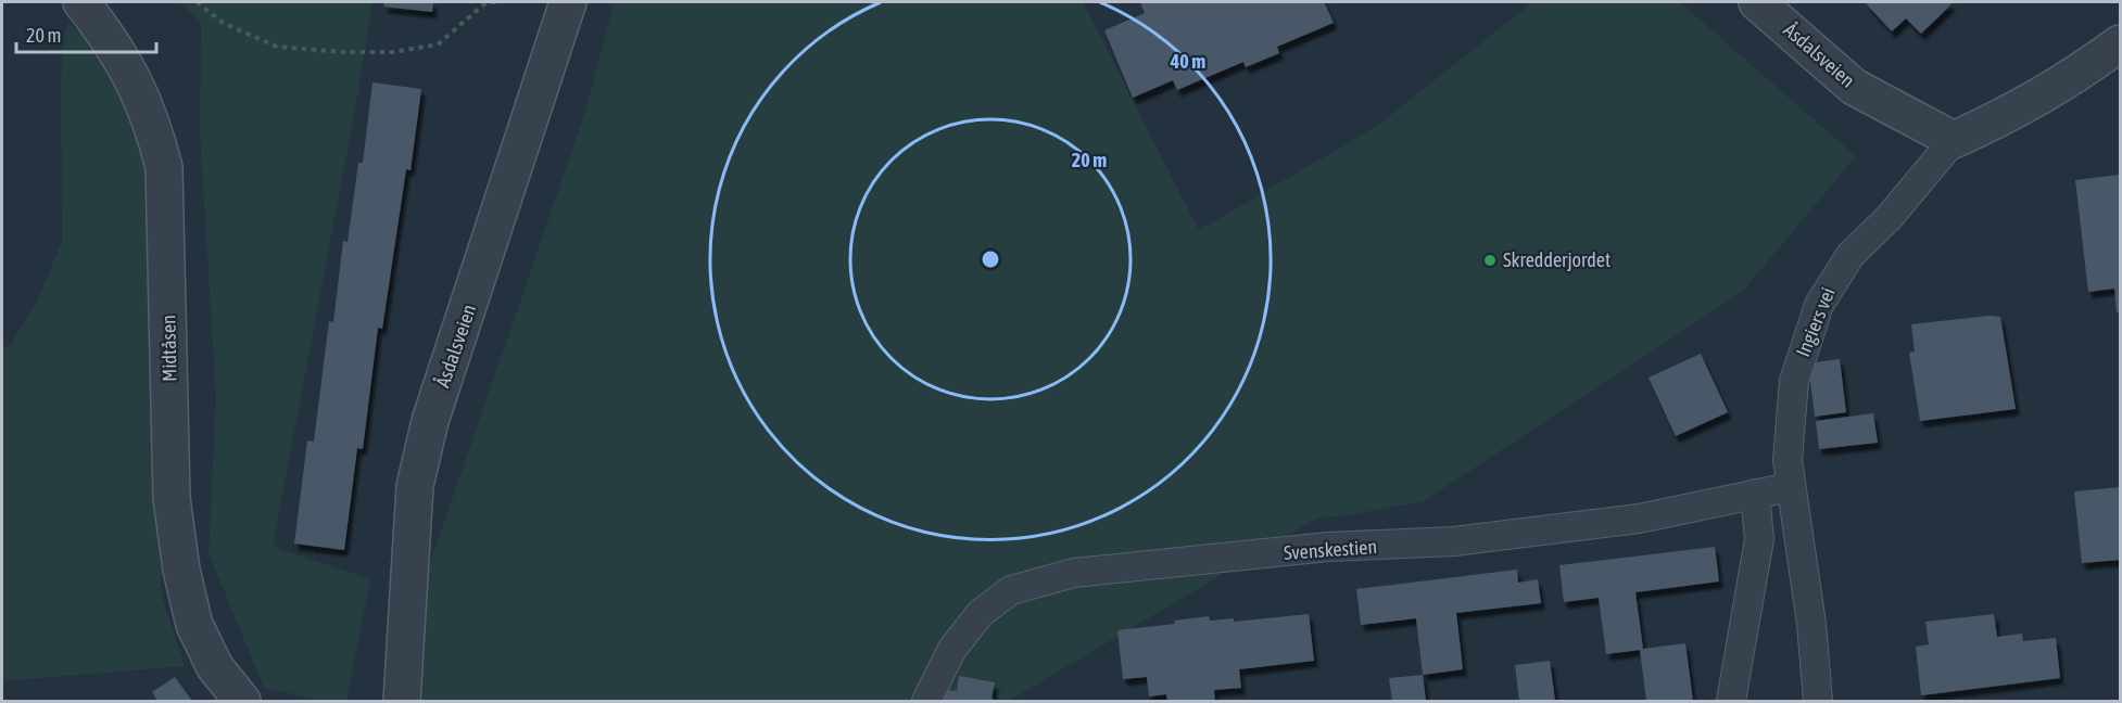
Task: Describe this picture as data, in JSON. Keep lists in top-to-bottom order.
{
  "streets": {
    "street": ["Åsdalsveien", "Ingiers vei", "Midtåsen"],
    "lane": ["Svenskestien"]
  },
  "crossings": [
    ["Åsdalsveien", "Ingiers vei"],
    ["Ingiers vei", "Svenskestien"]
  ],
  "places": ["Skredderjordet"],
  "scale_bar": "20 m",
  "rings": ["40 m", "20 m"]
}
